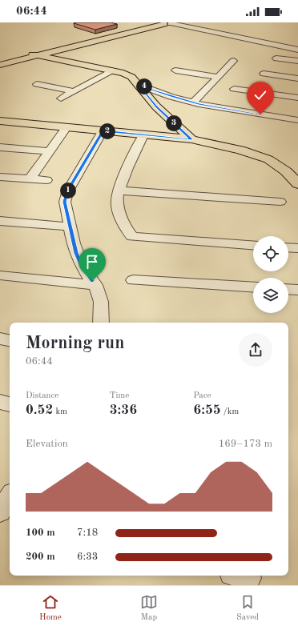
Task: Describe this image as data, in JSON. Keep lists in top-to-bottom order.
{
  "page": {
    "status": "06:44",
    "pins": [
      "4",
      "3",
      "2",
      "1"
    ],
    "heading": ["Morning run", "06:44"],
    "stats": [
      ["Distance", "0.52 km"],
      ["Time", "3:36"],
      ["Pace", "6:55 /km"]
    ],
    "chart": ["Elevation", "169–173 m"],
    "list": [
      {
        "name": "100 m",
        "note": "7:18"
      },
      {
        "name": "200 m",
        "note": "6:33"
      }
    ],
    "tabs": ["Home", "Map", "Saved"]
  }
}
